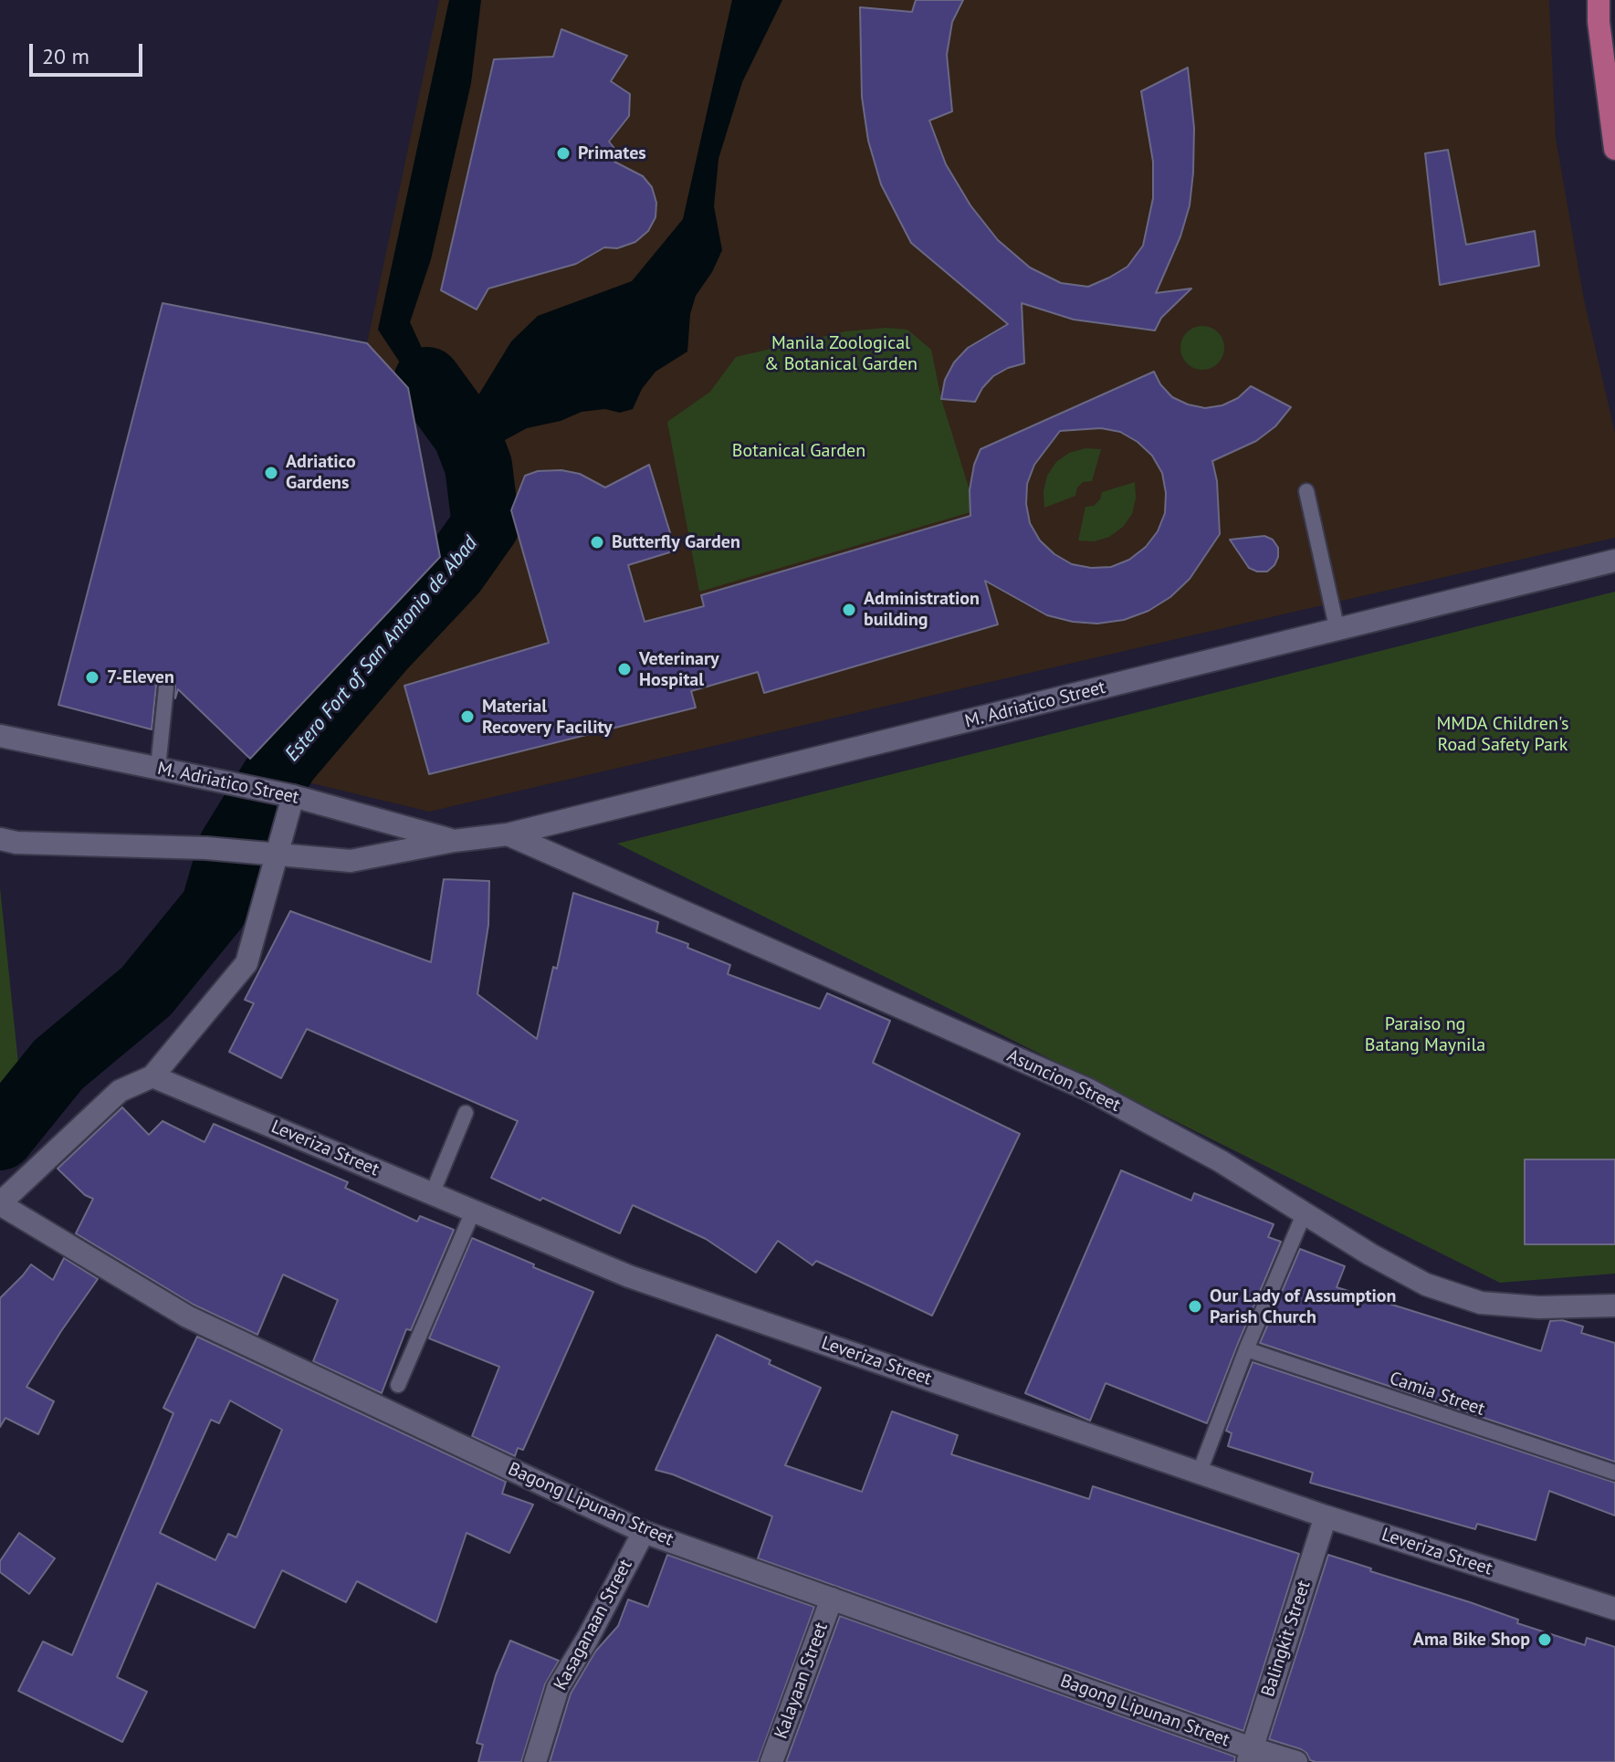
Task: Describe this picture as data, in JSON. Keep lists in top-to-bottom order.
{
  "streets": {
    "street": [
      "M. Adriatico Street",
      "Asuncion Street",
      "Leveriza Street",
      "Bagong Lipunan Street",
      "Kasaganaan Street",
      "Balingkit Street",
      "Kalayaan Street"
    ],
    "lane": ["Camia Street"]
  },
  "crossings": [
    ["M. Adriatico Street", "Asuncion Street"],
    ["Leveriza Street", "Balingkit Street"],
    ["Bagong Lipunan Street", "Kasaganaan Street"],
    ["Bagong Lipunan Street", "Balingkit Street"],
    ["Bagong Lipunan Street", "Kalayaan Street"]
  ],
  "water": ["Estero Fort of San Antonio de Abad"],
  "parks": [
    "Manila Zoological & Botanical Garden",
    "Botanical Garden",
    "MMDA Children's Road Safety Park",
    "Paraiso ng Batang Maynila"
  ],
  "places": [
    "Primates",
    "Adriatico Gardens",
    "Butterfly Garden",
    "Administration building",
    "Veterinary Hospital",
    "7-Eleven",
    "Material Recovery Facility",
    "Our Lady of Assumption Parish Church",
    "Ama Bike Shop"
  ],
  "scale_bar": "20 m"
}
